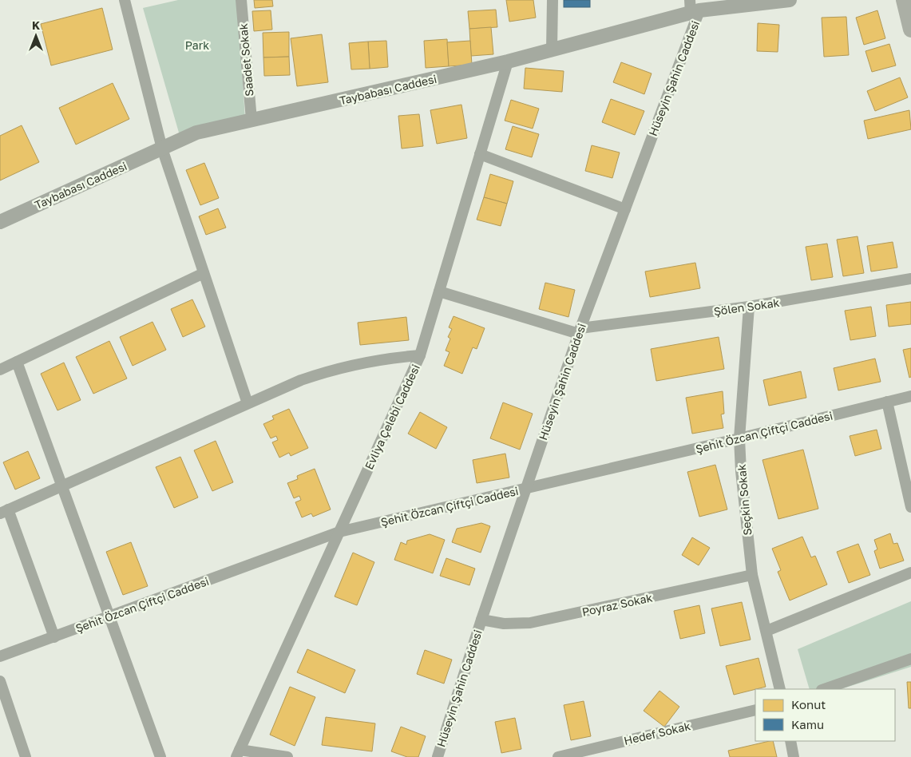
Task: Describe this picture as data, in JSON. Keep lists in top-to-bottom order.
{
  "streets": {
    "street": [
      "Saadet Sokak",
      "Hüseyin Şahin Caddesi",
      "Taybabası Caddesi",
      "Şölen Sokak",
      "Evliya Çelebi Caddesi",
      "Şehit Özcan Çiftçi Caddesi",
      "Seçkin Sokak",
      "Poyraz Sokak",
      "Hedef Sokak"
    ]
  },
  "crossings": [
    ["Saadet Sokak", "Taybabası Caddesi"],
    ["Hüseyin Şahin Caddesi", "Taybabası Caddesi"],
    ["Hüseyin Şahin Caddesi", "Şölen Sokak"],
    ["Hüseyin Şahin Caddesi", "Şehit Özcan Çiftçi Caddesi"],
    ["Hüseyin Şahin Caddesi", "Poyraz Sokak"],
    ["Taybabası Caddesi", "Evliya Çelebi Caddesi"],
    ["Şölen Sokak", "Seçkin Sokak"],
    ["Evliya Çelebi Caddesi", "Şehit Özcan Çiftçi Caddesi"],
    ["Şehit Özcan Çiftçi Caddesi", "Seçkin Sokak"],
    ["Seçkin Sokak", "Poyraz Sokak"]
  ],
  "parks": ["Park"],
  "legend": ["Konut", "Kamu"],
  "north": "top"
}
